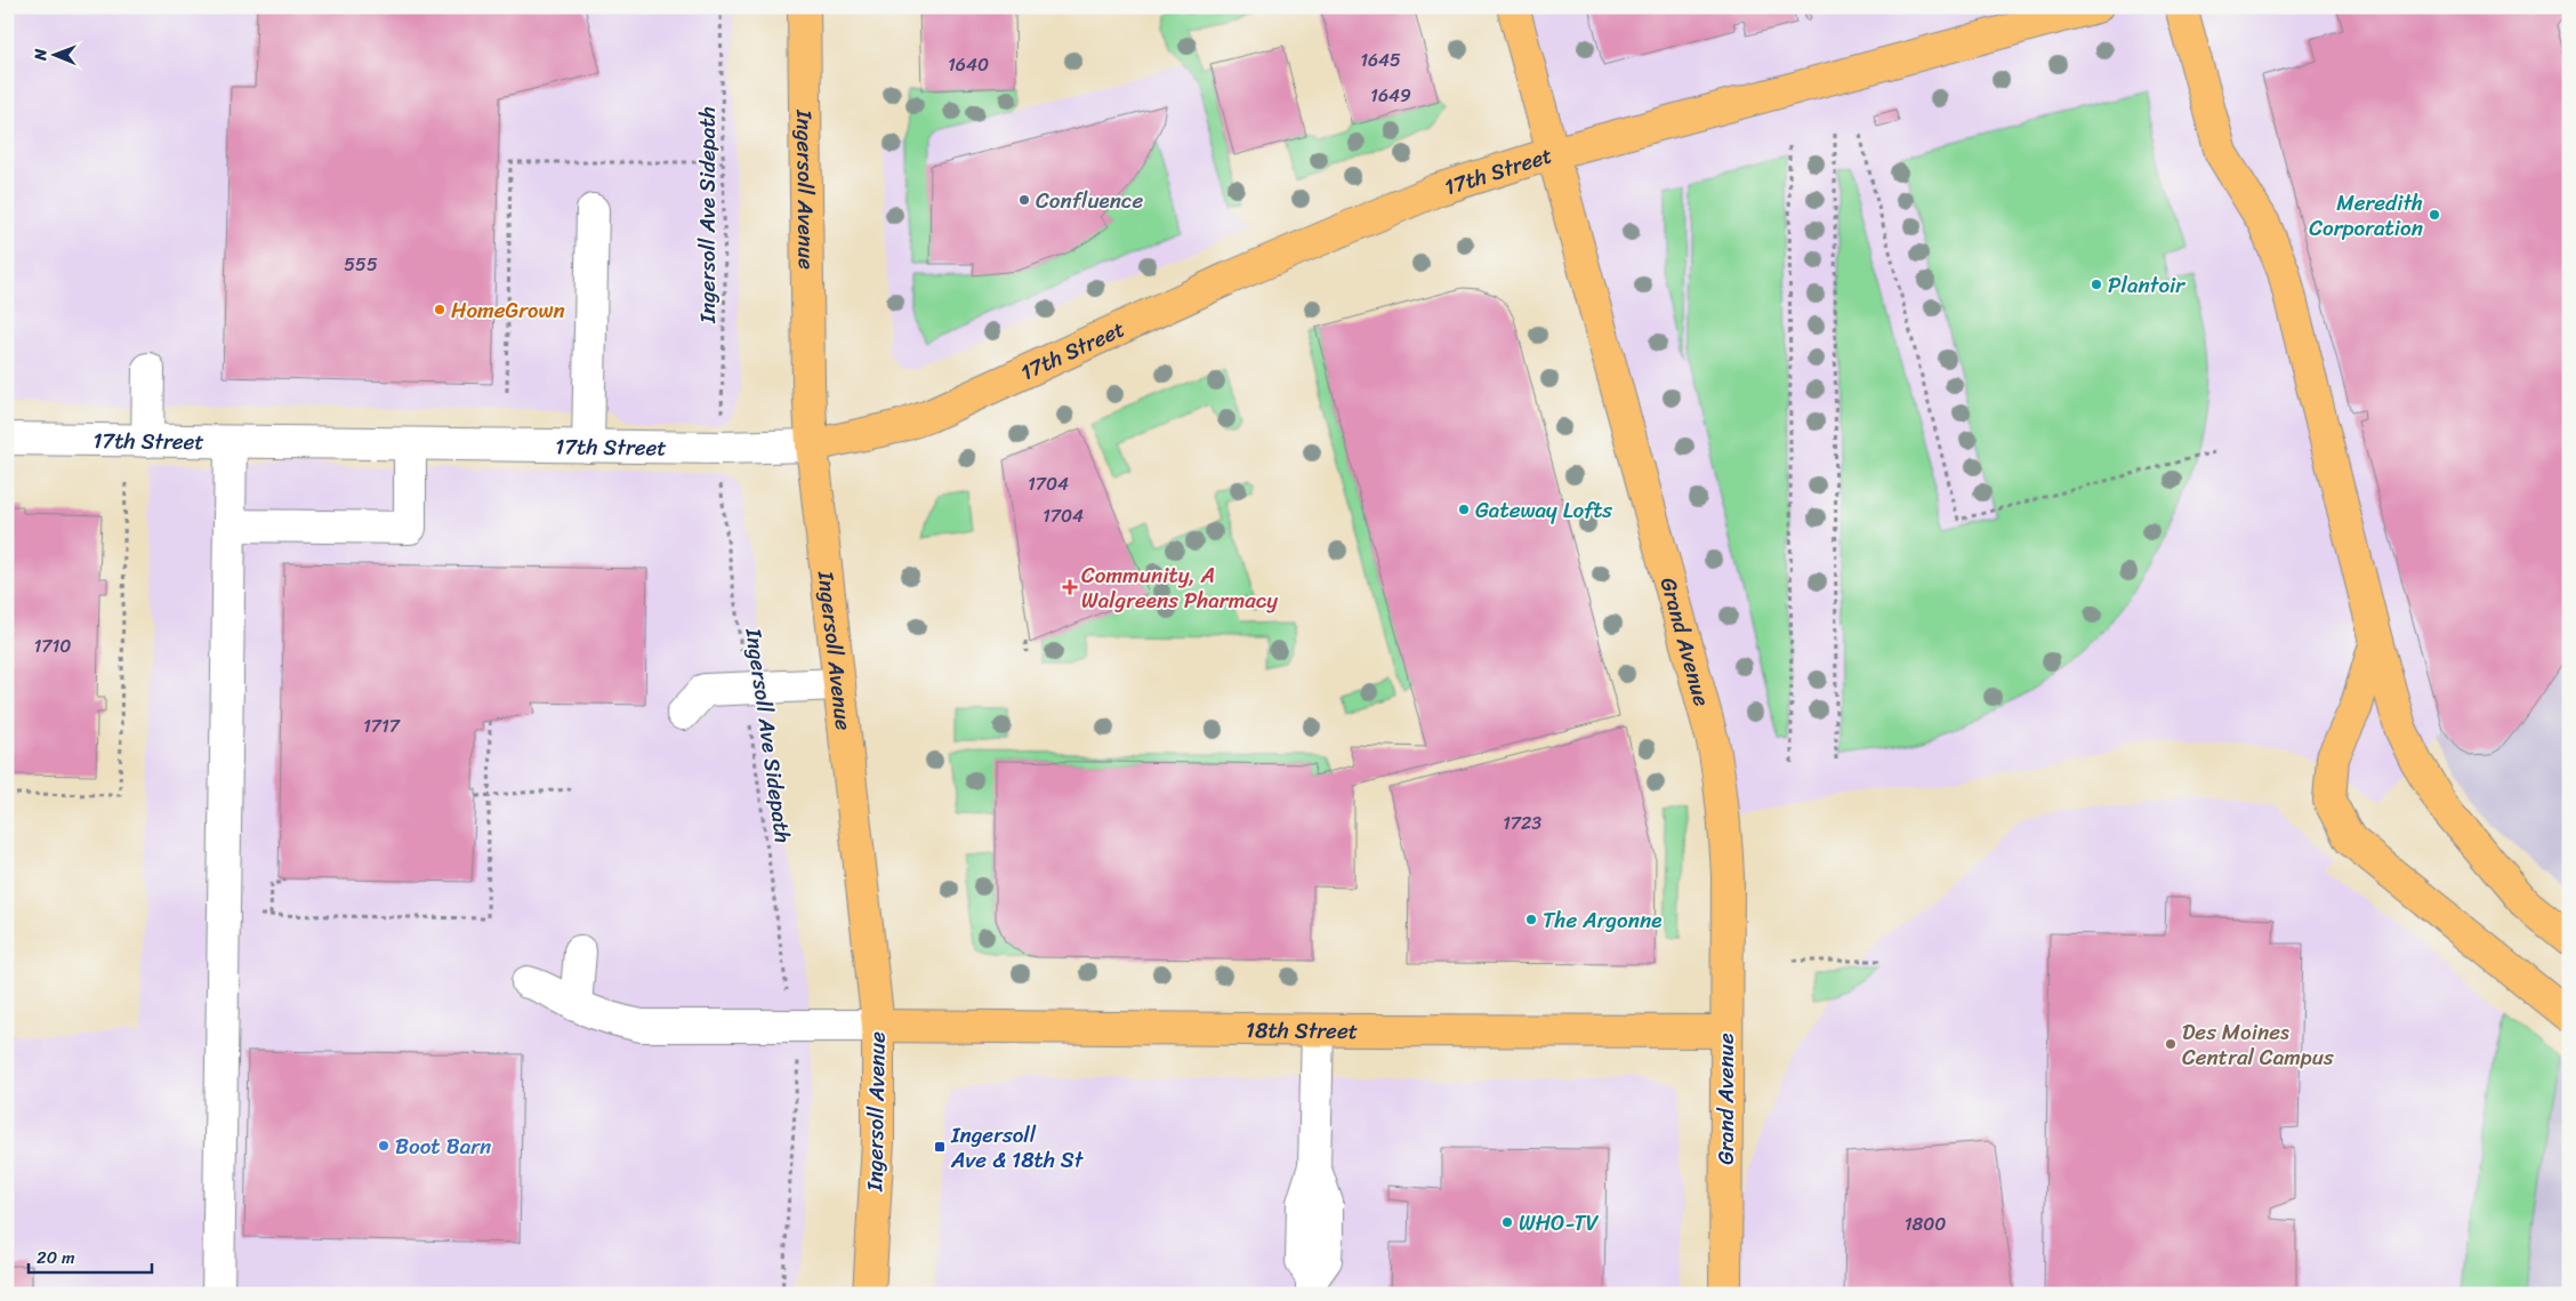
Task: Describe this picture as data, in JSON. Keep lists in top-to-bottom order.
{
  "streets": {
    "main road": [
      "17th Street",
      "Ingersoll Avenue",
      "Grand Avenue",
      "18th Street"
    ],
    "path": ["Ingersoll Ave Sidepath"]
  },
  "crossings": [
    ["17th Street", "Ingersoll Avenue"],
    ["17th Street", "Grand Avenue"],
    ["Ingersoll Avenue", "18th Street"],
    ["Grand Avenue", "18th Street"]
  ],
  "places": {
    "other": [
      "Confluence",
      "Meredith Corporation",
      "Plantoir",
      "HomeGrown",
      "Gateway Lofts",
      "The Argonne",
      "Des Moines Central Campus",
      "Boot Barn",
      "WHO-TV"
    ],
    "health": ["Community, A Walgreens Pharmacy"],
    "transit": ["Ingersoll Ave & 18th St"]
  },
  "house_numbers": [
    "1645",
    "1640",
    "1649",
    "555",
    "1704",
    "1704",
    "1710",
    "1717",
    "1723",
    "1800"
  ],
  "scale_bar": "20 m",
  "north": "left"
}
